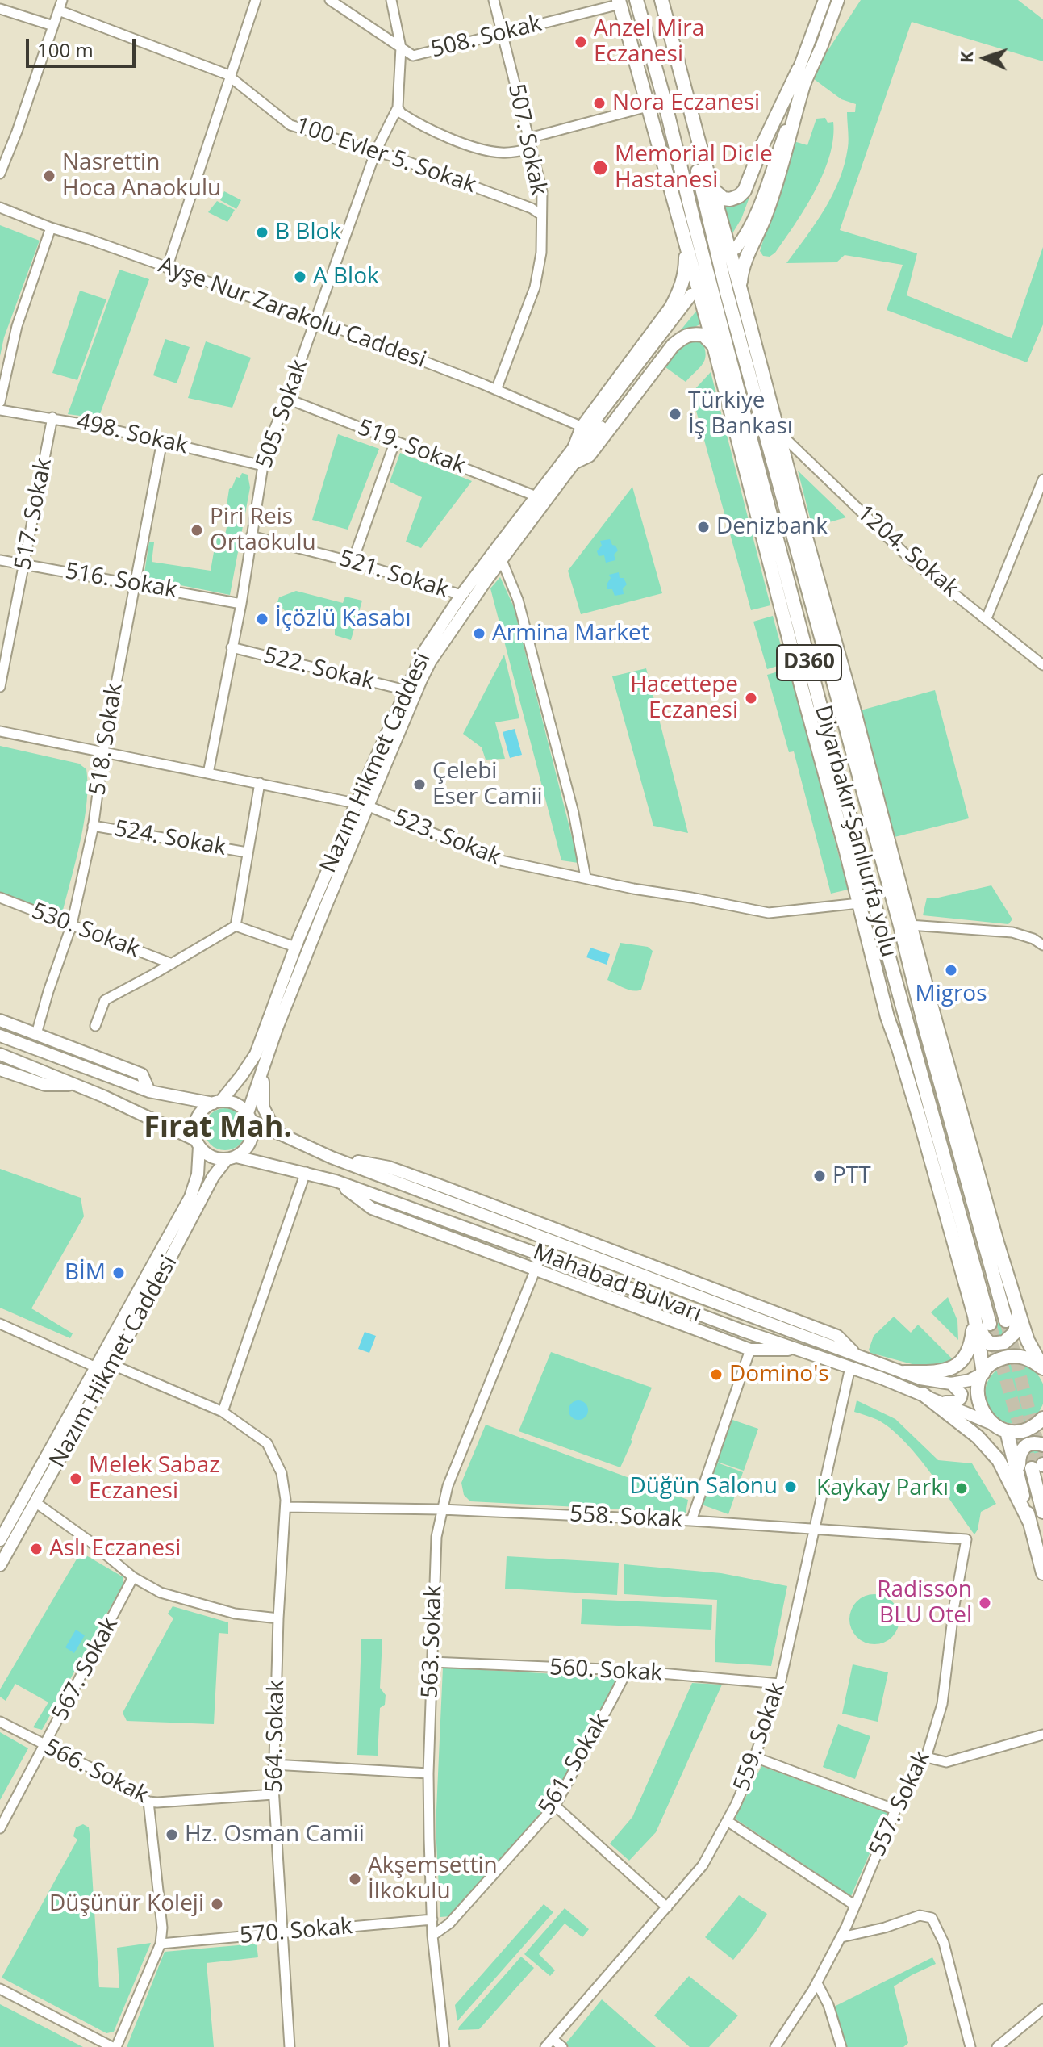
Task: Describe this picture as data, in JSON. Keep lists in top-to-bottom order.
{
  "streets": {
    "highway": ["D360", "Diyarbakır-Şanlıurfa yolu"],
    "main road": ["Nazım Hikmet Caddesi", "Mahabad Bulvarı"],
    "street": [
      "508. Sokak",
      "507. Sokak",
      "100 Evler 5. Sokak",
      "Ayşe Nur Zarakolu Caddesi",
      "505. Sokak",
      "498. Sokak",
      "519. Sokak",
      "517. Sokak",
      "1204. Sokak",
      "521. Sokak",
      "516. Sokak",
      "522. Sokak",
      "518. Sokak",
      "523. Sokak",
      "524. Sokak",
      "530. Sokak",
      "558. Sokak",
      "563. Sokak",
      "567. Sokak",
      "560. Sokak",
      "564. Sokak",
      "559. Sokak",
      "561. Sokak",
      "566. Sokak",
      "557. Sokak",
      "570. Sokak"
    ]
  },
  "crossings": [
    ["508. Sokak", "507. Sokak"],
    ["507. Sokak", "100 Evler 5. Sokak"],
    ["507. Sokak", "Ayşe Nur Zarakolu Caddesi"],
    ["100 Evler 5. Sokak", "505. Sokak"],
    ["Ayşe Nur Zarakolu Caddesi", "505. Sokak"],
    ["505. Sokak", "498. Sokak"],
    ["505. Sokak", "519. Sokak"],
    ["505. Sokak", "521. Sokak"],
    ["505. Sokak", "516. Sokak"],
    ["505. Sokak", "522. Sokak"],
    ["505. Sokak", "523. Sokak"],
    ["498. Sokak", "517. Sokak"],
    ["498. Sokak", "518. Sokak"],
    ["519. Sokak", "Nazım Hikmet Caddesi"],
    ["517. Sokak", "516. Sokak"],
    ["521. Sokak", "Nazım Hikmet Caddesi"],
    ["516. Sokak", "518. Sokak"],
    ["522. Sokak", "Nazım Hikmet Caddesi"],
    ["518. Sokak", "523. Sokak"],
    ["518. Sokak", "524. Sokak"],
    ["518. Sokak", "530. Sokak"],
    ["Nazım Hikmet Caddesi", "523. Sokak"],
    ["Nazım Hikmet Caddesi", "Mahabad Bulvarı"],
    ["Nazım Hikmet Caddesi", "564. Sokak"],
    ["Mahabad Bulvarı", "563. Sokak"],
    ["Mahabad Bulvarı", "559. Sokak"],
    ["558. Sokak", "563. Sokak"],
    ["558. Sokak", "564. Sokak"],
    ["558. Sokak", "559. Sokak"],
    ["558. Sokak", "557. Sokak"],
    ["563. Sokak", "560. Sokak"],
    ["563. Sokak", "561. Sokak"],
    ["563. Sokak", "570. Sokak"],
    ["567. Sokak", "566. Sokak"],
    ["560. Sokak", "559. Sokak"],
    ["560. Sokak", "561. Sokak"],
    ["564. Sokak", "566. Sokak"],
    ["564. Sokak", "570. Sokak"]
  ],
  "districts": ["Fırat Mah."],
  "places": [
    "Anzel Mira Eczanesi",
    "Nora Eczanesi",
    "Memorial Dicle Hastanesi",
    "Nasrettin Hoca Anaokulu",
    "B Blok",
    "A Blok",
    "Türkiye İş Bankası",
    "Denizbank",
    "Piri Reis Ortaokulu",
    "İçözlü Kasabı",
    "Armina Market",
    "Hacettepe Eczanesi",
    "Çelebi Eser Camii",
    "Migros",
    "PTT",
    "BİM",
    "Domino's",
    "Melek Sabaz Eczanesi",
    "Düğün Salonu",
    "Kaykay Parkı",
    "Aslı Eczanesi",
    "Radisson BLU Otel",
    "Hz. Osman Camii",
    "Akşemsettin İlkokulu",
    "Düşünür Koleji"
  ],
  "scale_bar": "100 m",
  "north": "left"
}
